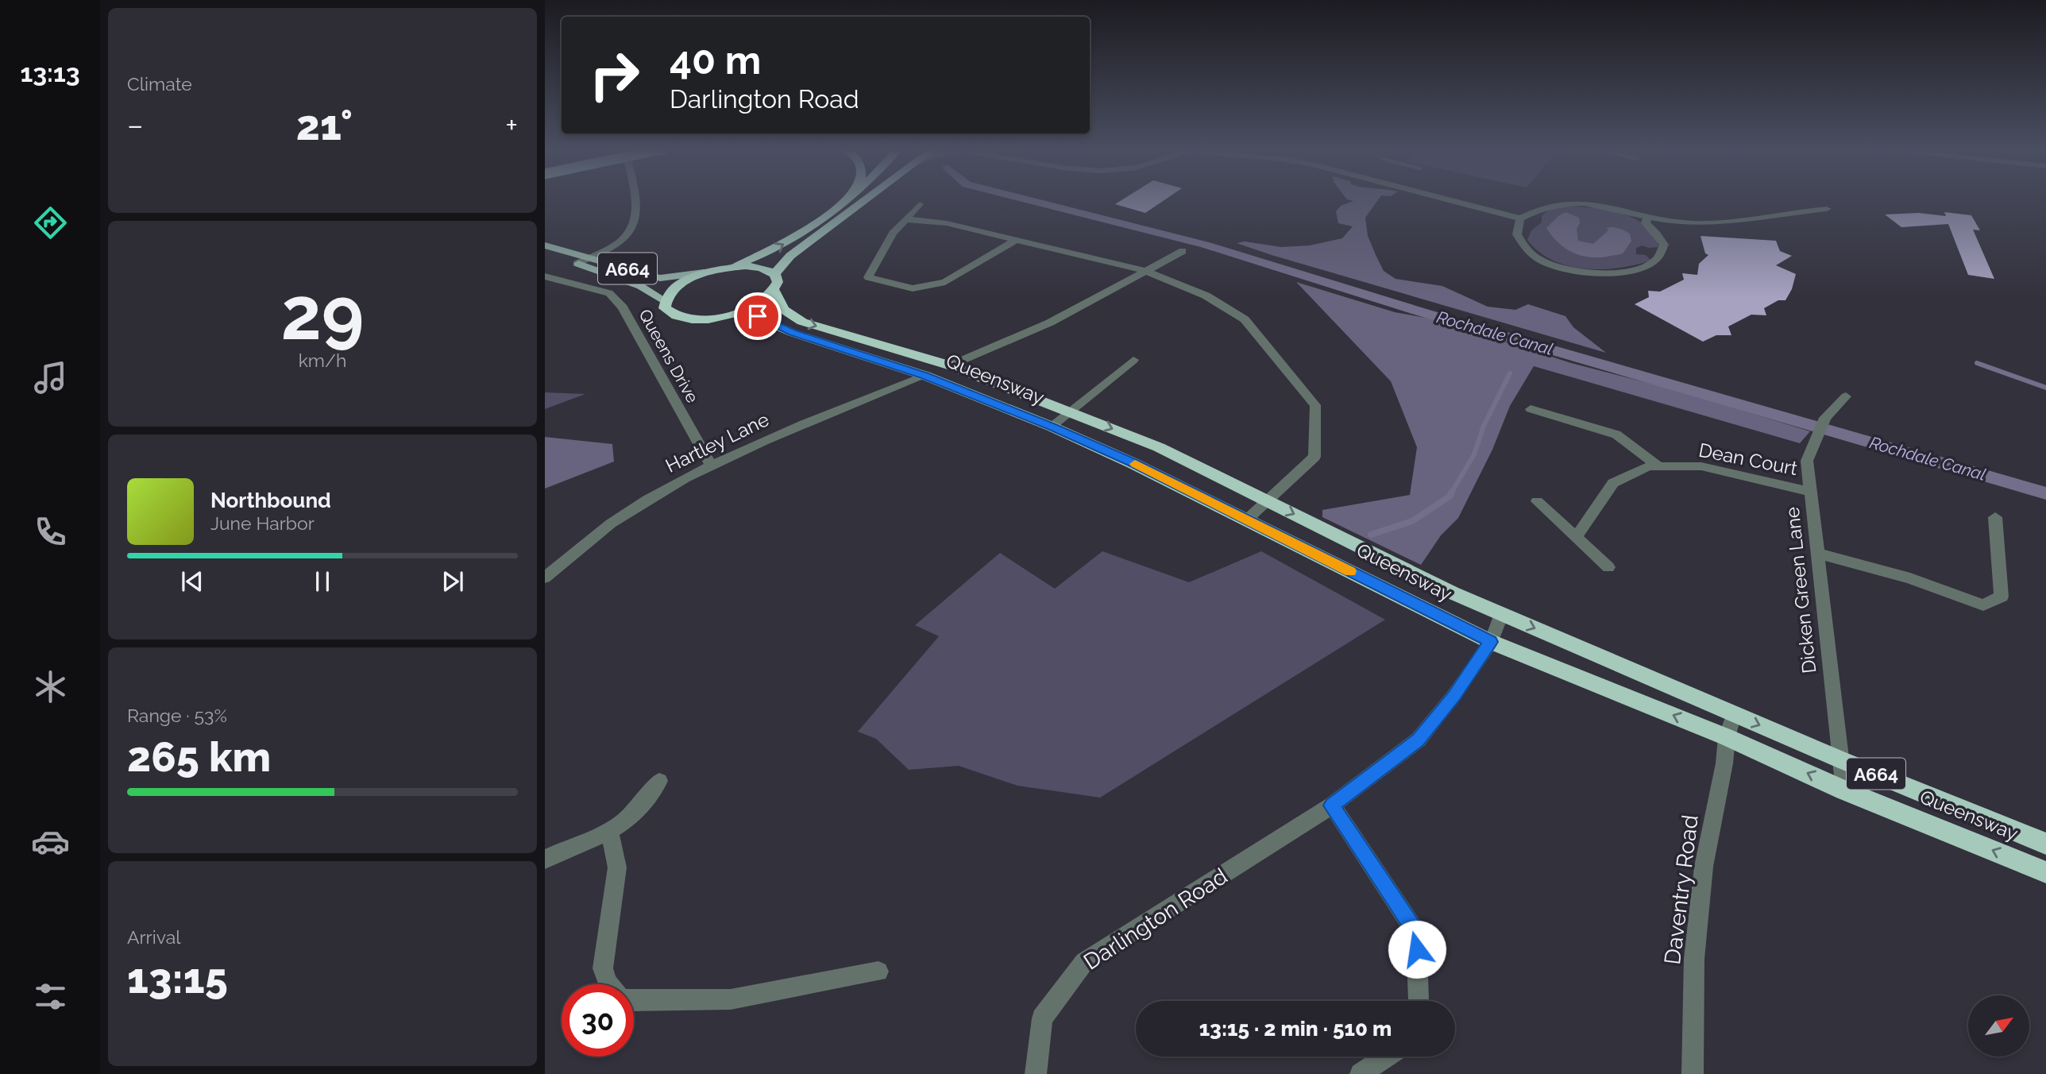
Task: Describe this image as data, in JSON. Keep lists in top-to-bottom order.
{
  "streets": {
    "highway": ["A664", "Queensway"],
    "street": [
      "Queens Drive",
      "Hartley Lane",
      "Dean Court",
      "Dicken Green Lane",
      "Daventry Road",
      "Darlington Road"
    ]
  },
  "crossings": [
    ["Queens Drive", "Hartley Lane"],
    ["Queensway", "Hartley Lane"],
    ["Queensway", "Dicken Green Lane"],
    ["Queensway", "Daventry Road"],
    ["Queensway", "Darlington Road"],
    ["Dean Court", "Dicken Green Lane"]
  ],
  "water": ["Rochdale Canal"],
  "north": "top right",
  "page": {
    "tabs": "13:13",
    "tile": [
      "Climate",
      ["29", "km/h"],
      ["Range · 53%", "265 km"],
      ["Arrival", "13:15"]
    ],
    "turn": ["40 m", "Darlington Road"],
    "heat": ["−", "21°", "+"],
    "song": ["Northbound", "June Harbor"],
    "limit": "30",
    "trip": "13:15 · 2 min · 510 m"
  }
}
